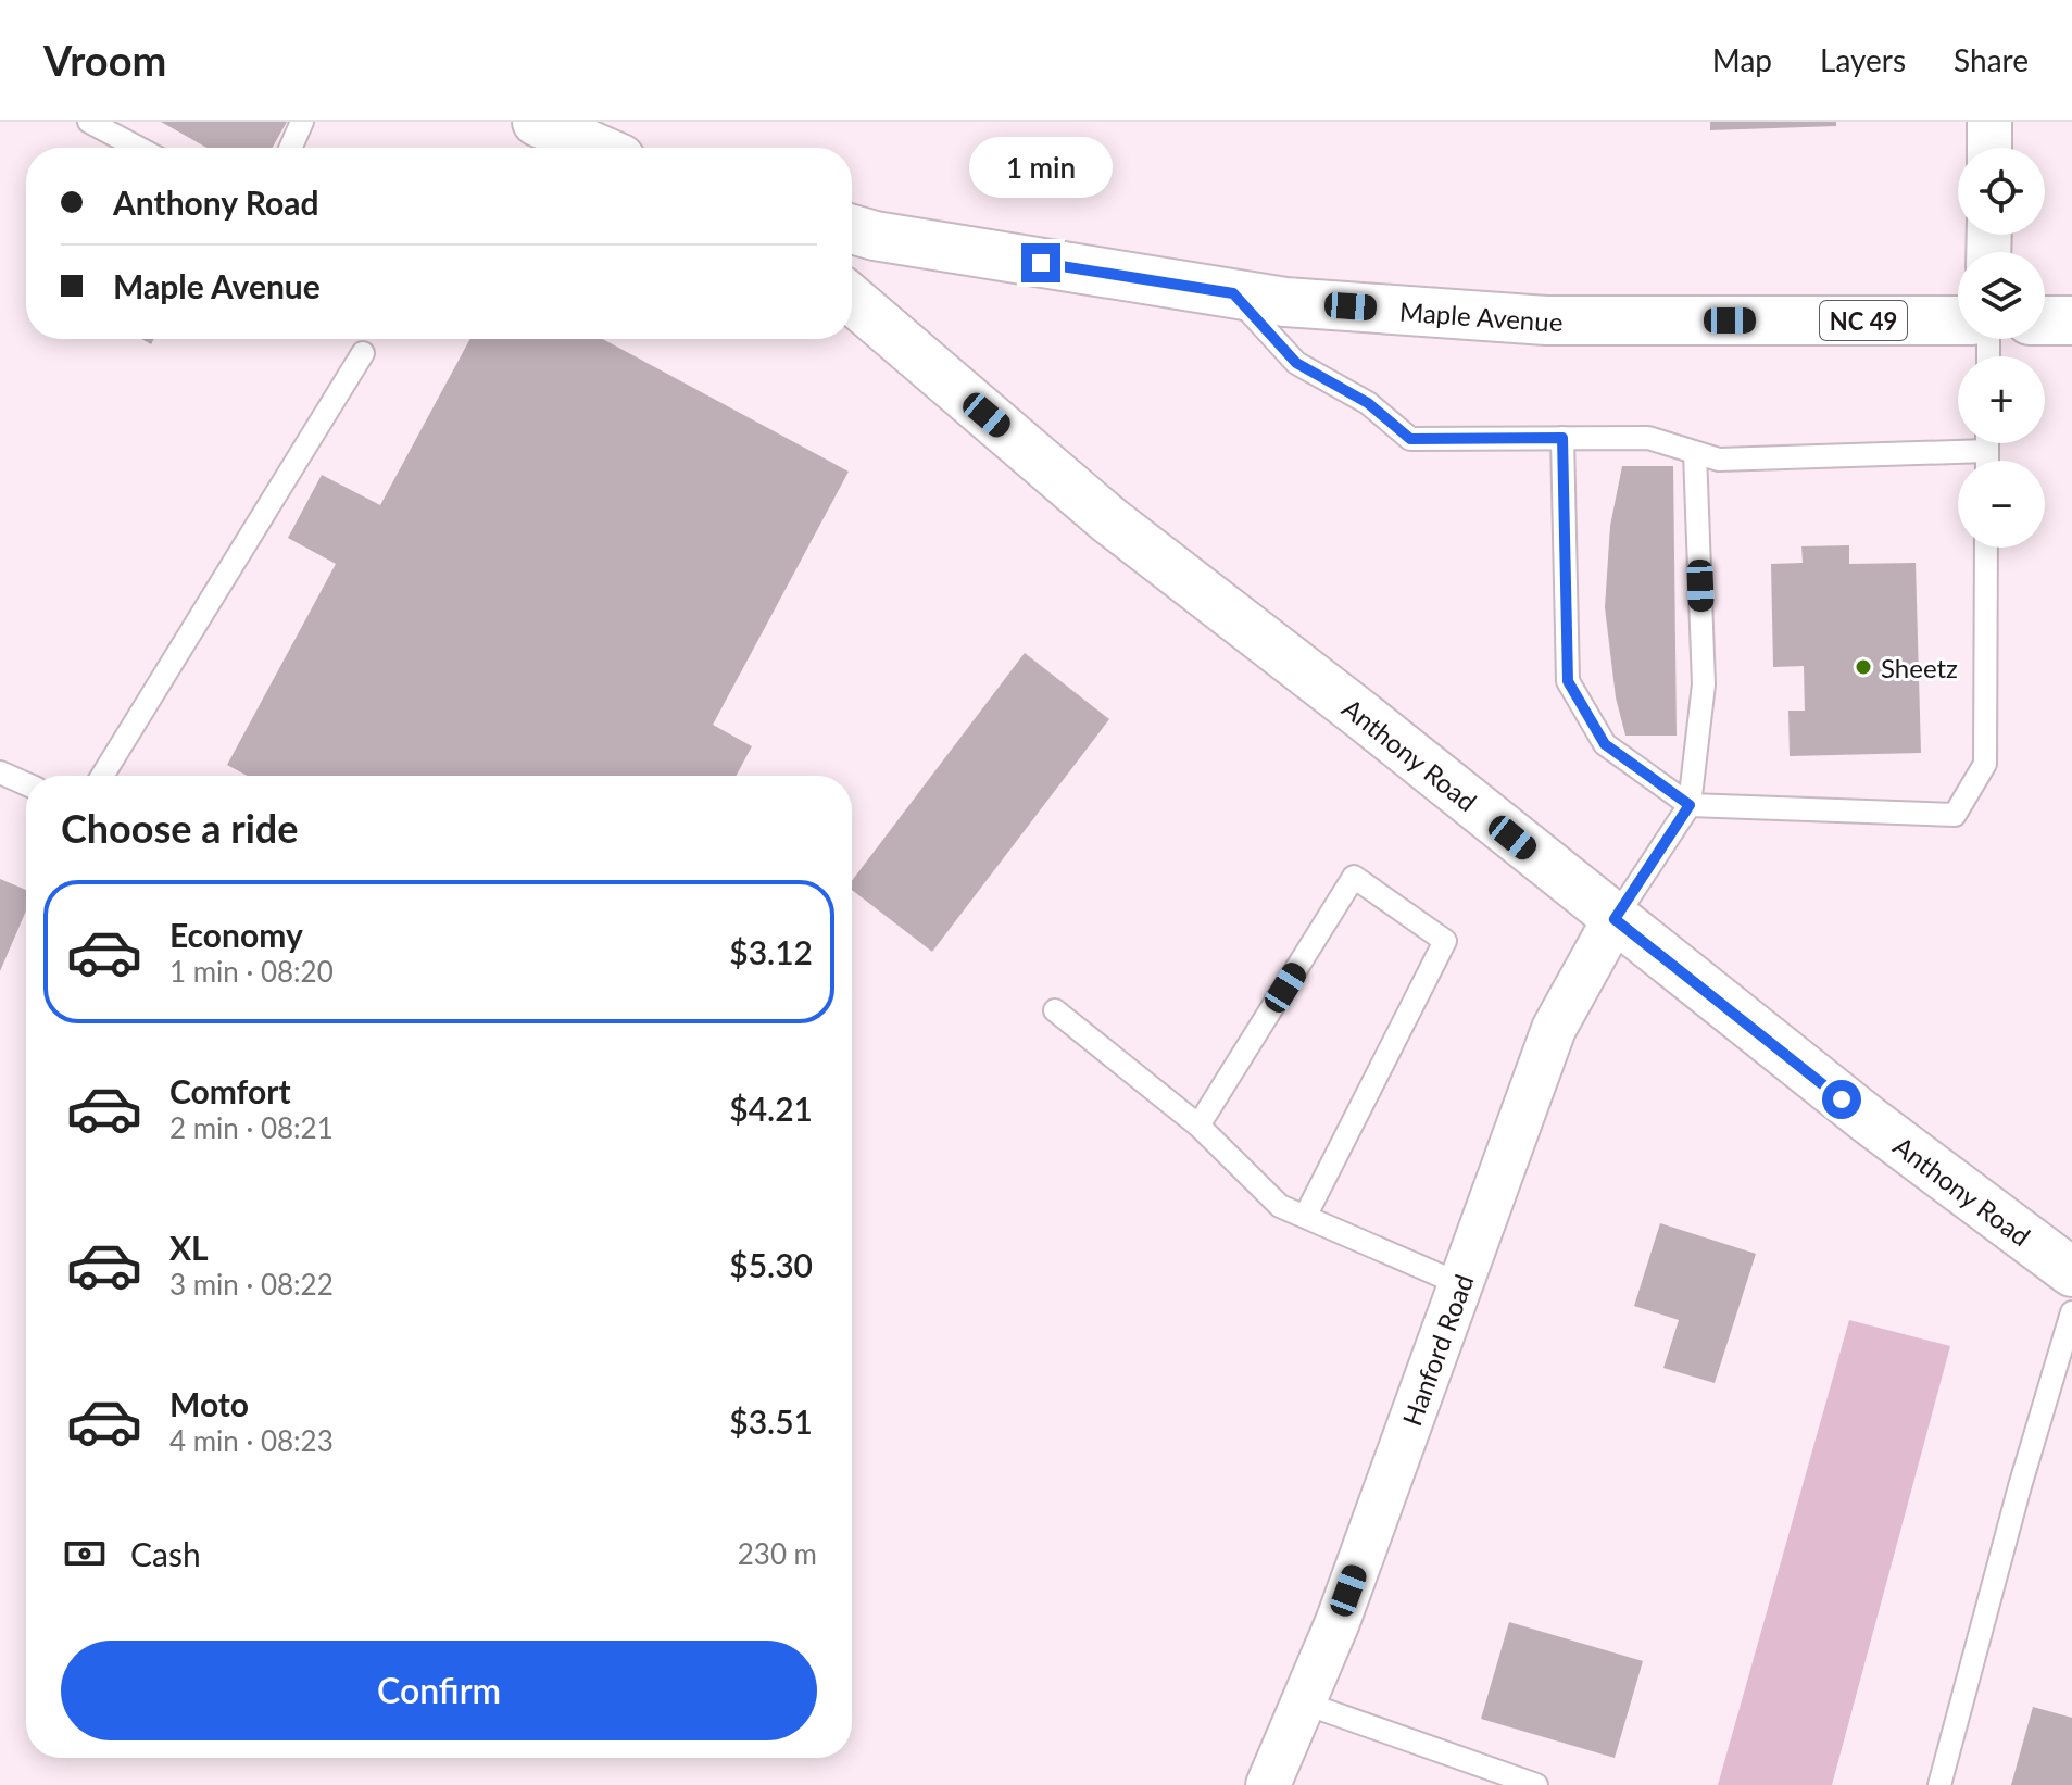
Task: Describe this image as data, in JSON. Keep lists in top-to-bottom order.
{
  "streets": {
    "street": [
      "Maple Avenue",
      "NC 49",
      "Anthony Road",
      "Hanford Road"
    ]
  },
  "crossings": [
    ["Anthony Road", "Hanford Road"]
  ],
  "places": ["Sheetz"],
  "page": {
    "header": "Vroom",
    "nav": ["Map", "Layers", "Share"],
    "bubble": "1 min",
    "map_buttons": ["+", "−"],
    "banner": ["Anthony Road", "Maple Avenue"],
    "heading": "Choose a ride",
    "list": [
      {
        "name": "Economy",
        "note": "1 min · 08:20",
        "value": "$3.12"
      },
      {
        "name": "Comfort",
        "note": "2 min · 08:21",
        "value": "$4.21"
      },
      {
        "name": "XL",
        "note": "3 min · 08:22",
        "value": "$5.30"
      },
      {
        "name": "Moto",
        "note": "4 min · 08:23",
        "value": "$3.51"
      }
    ],
    "pay": ["Cash", "230 m"],
    "buttons": "Confirm"
  }
}
